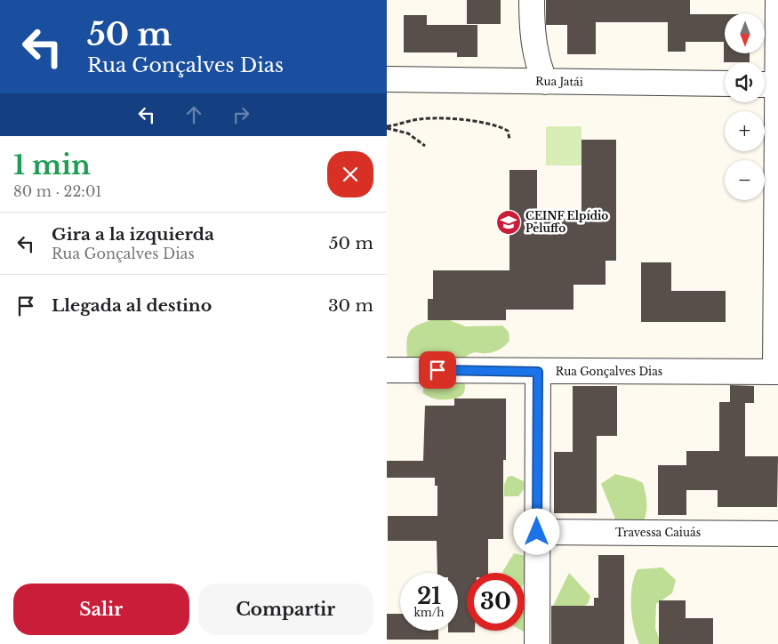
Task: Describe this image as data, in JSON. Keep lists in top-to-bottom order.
{
  "streets": {
    "street": ["Rua Jatái", "Rua Gonçalves Dias", "Travessa Caiuás"]
  },
  "places": {
    "school or university": ["CEINF Elpídio Peluffo"]
  },
  "north": "bottom",
  "page": {
    "turn": ["50 m", "Rua Gonçalves Dias"],
    "map_buttons": ["+", "−"],
    "heading": ["1 min", "80 m · 22:01"],
    "list": [
      {
        "name": "Gira a la izquierda",
        "note": "Rua Gonçalves Dias",
        "value": "50 m"
      },
      {
        "name": "Llegada al destino",
        "value": "30 m"
      }
    ],
    "speed": "21 km/h",
    "limit": "30",
    "buttons": ["Salir", "Compartir"]
  }
}
